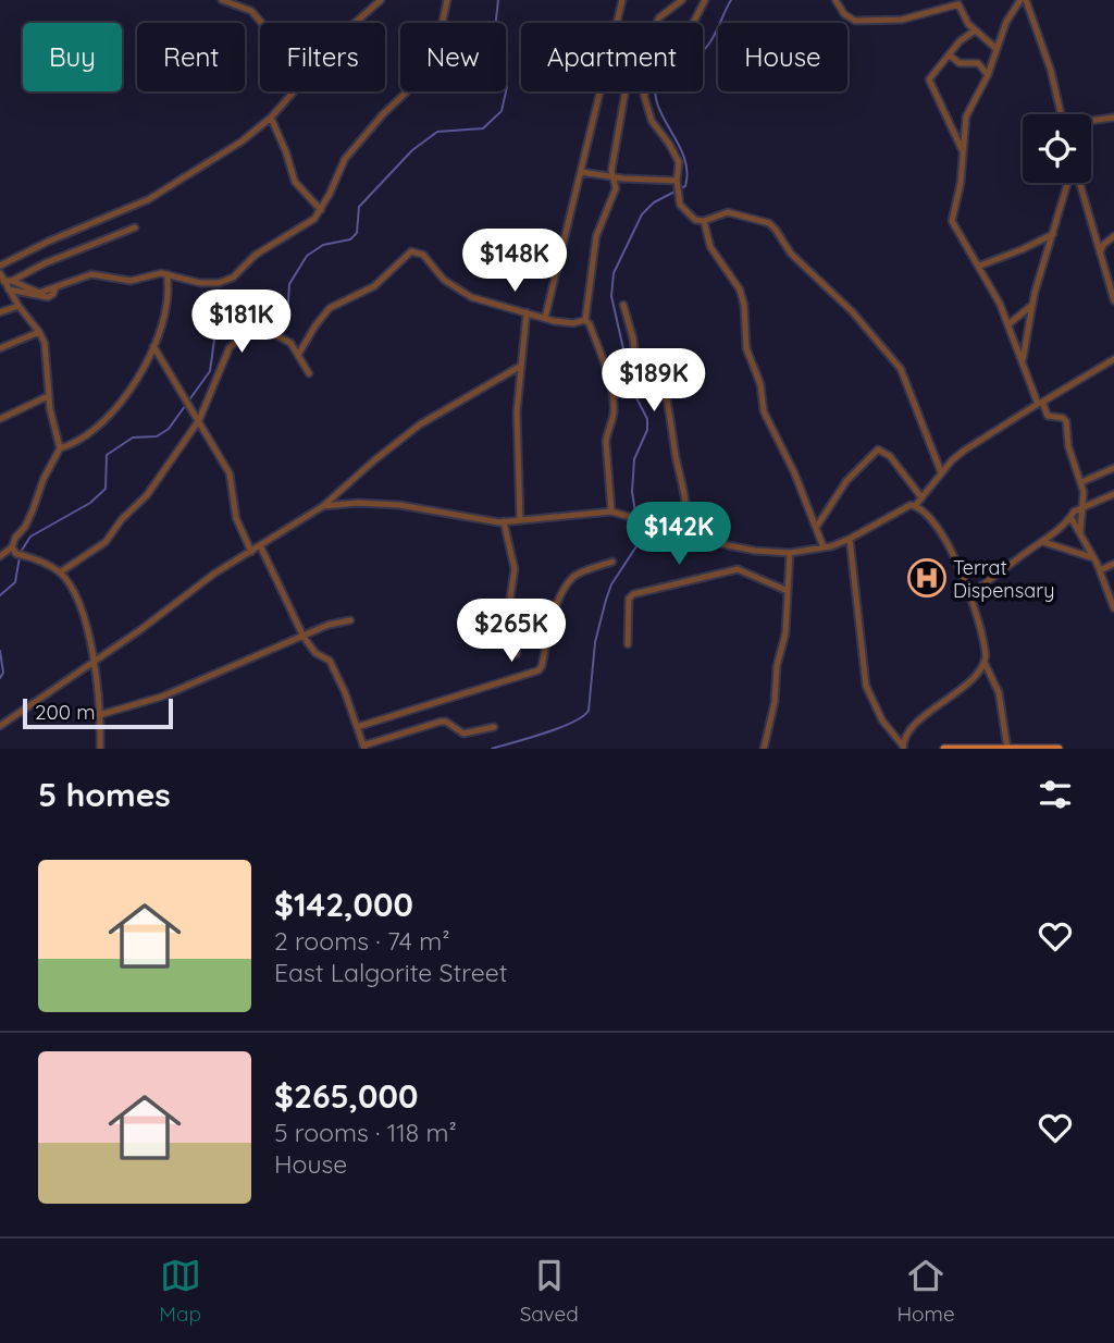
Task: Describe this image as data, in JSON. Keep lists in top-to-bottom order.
{
  "places": {
    "hospital": ["Terrat Dispensary"]
  },
  "scale_bar": "200 m",
  "page": {
    "chip": [
      "Buy",
      "Rent",
      "Filters",
      "New",
      "Apartment",
      "House"
    ],
    "price": [
      "$148K",
      "$181K",
      "$189K",
      "$142K",
      "$265K"
    ],
    "scale": "200 m",
    "heading": "5 homes",
    "list": [
      {
        "name": "$142,000",
        "note": "2 rooms · 74 m² · East Lalgorite Street"
      },
      {
        "name": "$265,000",
        "note": "5 rooms · 118 m² · House"
      }
    ],
    "tabs": ["Map", "Saved", "Home"]
  }
}
